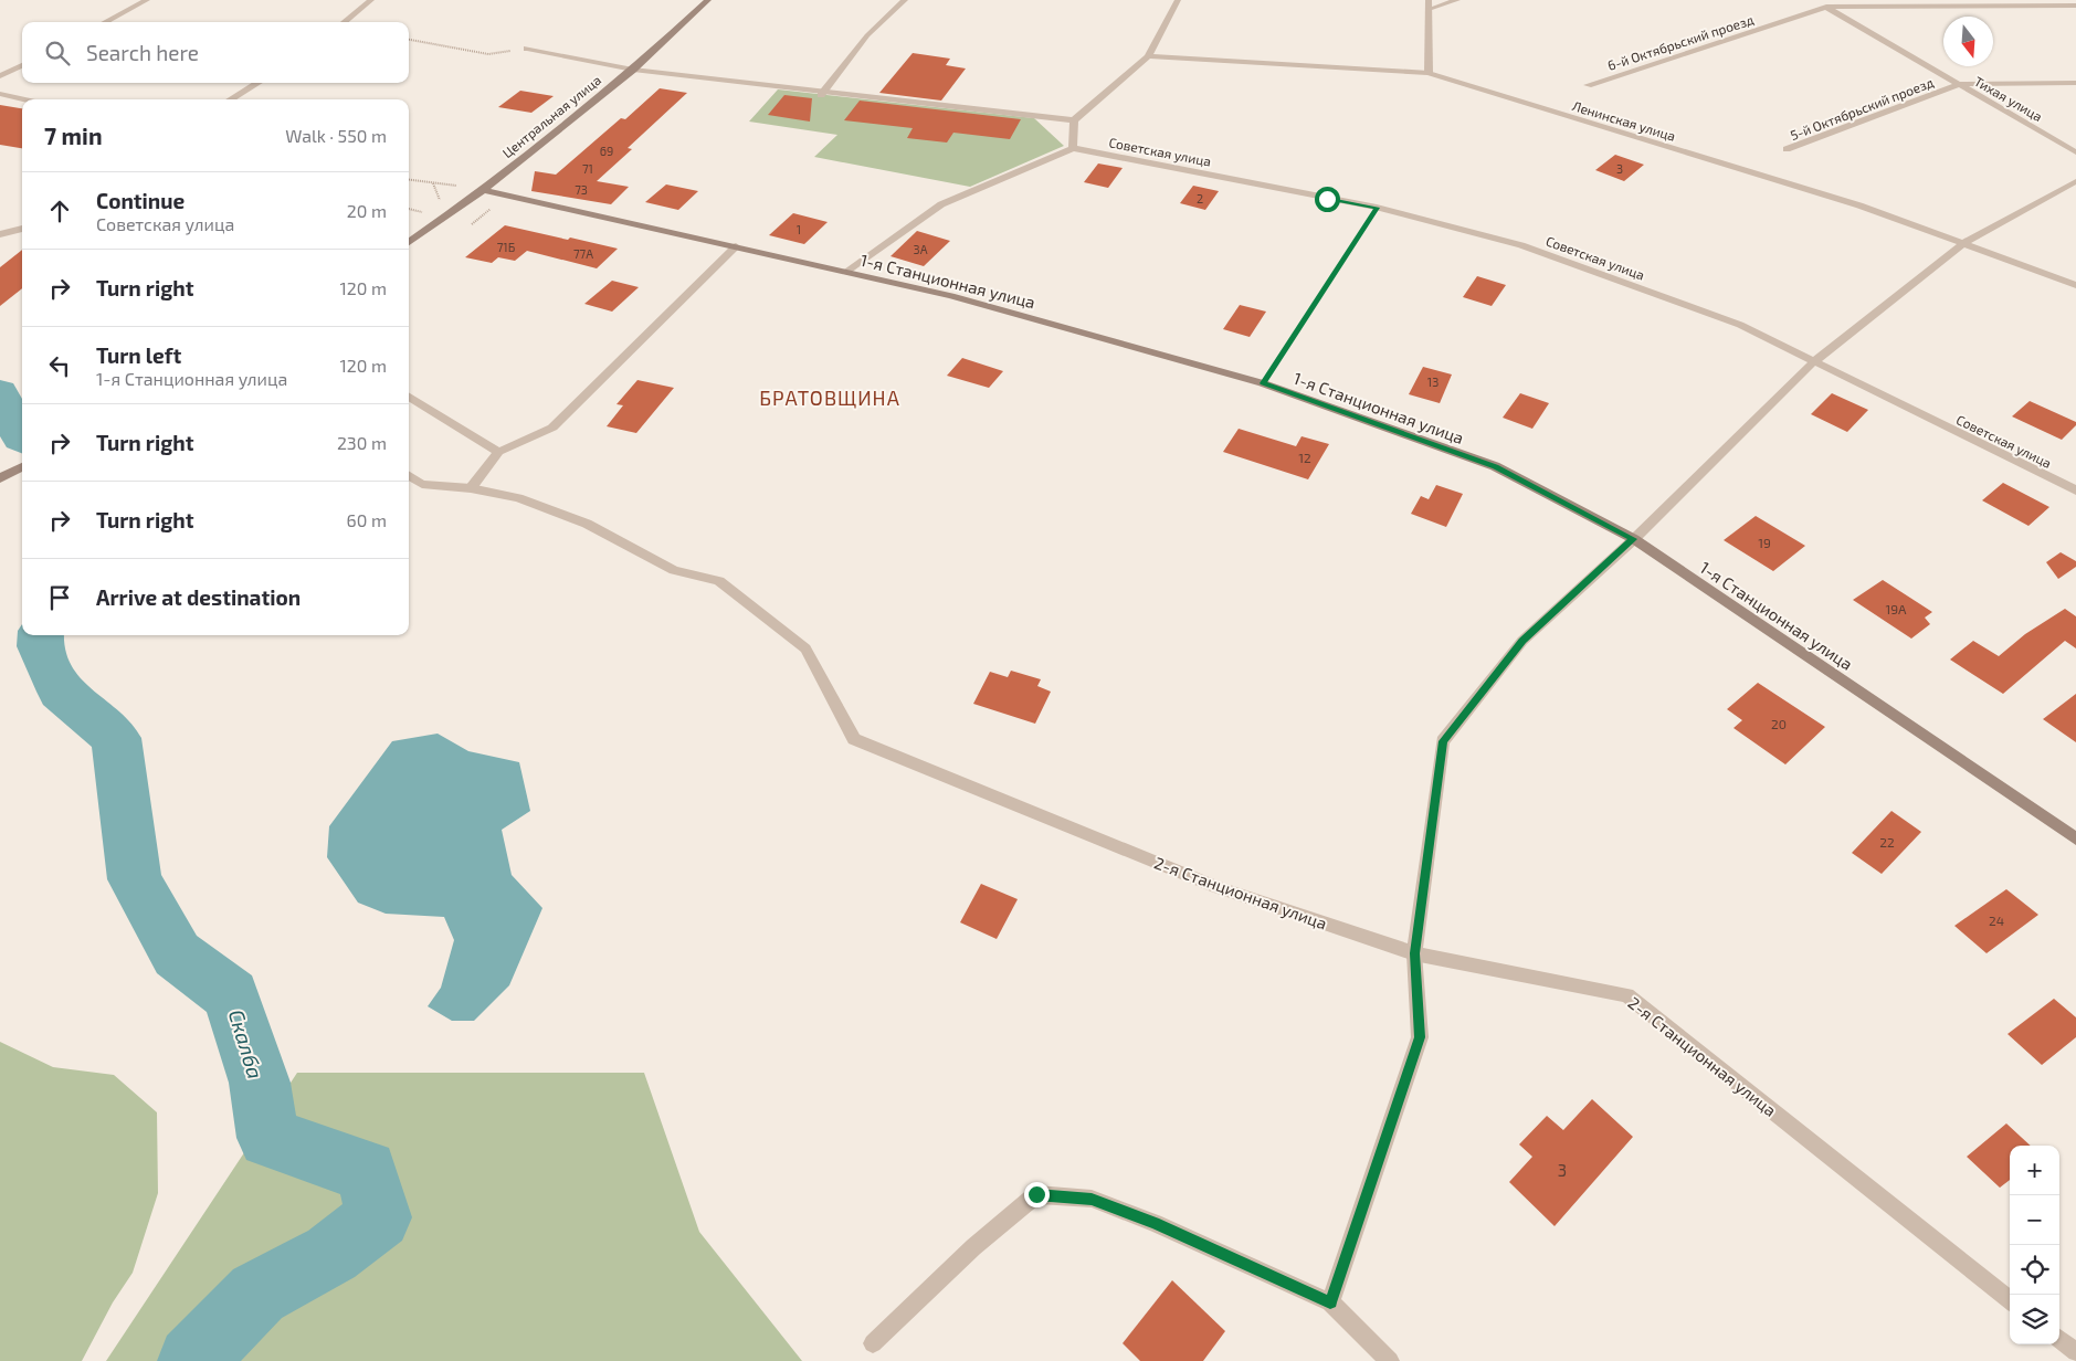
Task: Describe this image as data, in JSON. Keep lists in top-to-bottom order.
{
  "streets": {
    "main road": ["Центральная улица", "1-я Станционная улица"],
    "street": [
      "6-й Октябрьский проезд",
      "Тихая улица",
      "5-й Октябрьский проезд",
      "Ленинская улица",
      "Советская улица",
      "2-я Станционная улица"
    ]
  },
  "crossings": [
    ["6-й Октябрьский проезд", "Тихая улица"],
    ["Тихая улица", "5-й Октябрьский проезд"],
    ["Центральная улица", "1-я Станционная улица"]
  ],
  "districts": ["БРАТОВЩИНА"],
  "water": ["Скалба"],
  "house_numbers": [
    "69",
    "71",
    "3",
    "73",
    "2",
    "1",
    "71Б",
    "3А",
    "77А",
    "13",
    "12",
    "19",
    "19А",
    "20",
    "22",
    "24",
    "3"
  ],
  "north": "bottom",
  "page": {
    "search": "Search here",
    "heading": ["7 min", "Walk · 550 m"],
    "list": [
      ["Continue", "Советская улица", "20 m"],
      ["Turn right", "120 m"],
      ["Turn left", "1-я Станционная улица", "120 m"],
      ["Turn right", "230 m"],
      ["Turn right", "60 m"],
      "Arrive at destination"
    ],
    "map_buttons": ["+", "−"]
  }
}
